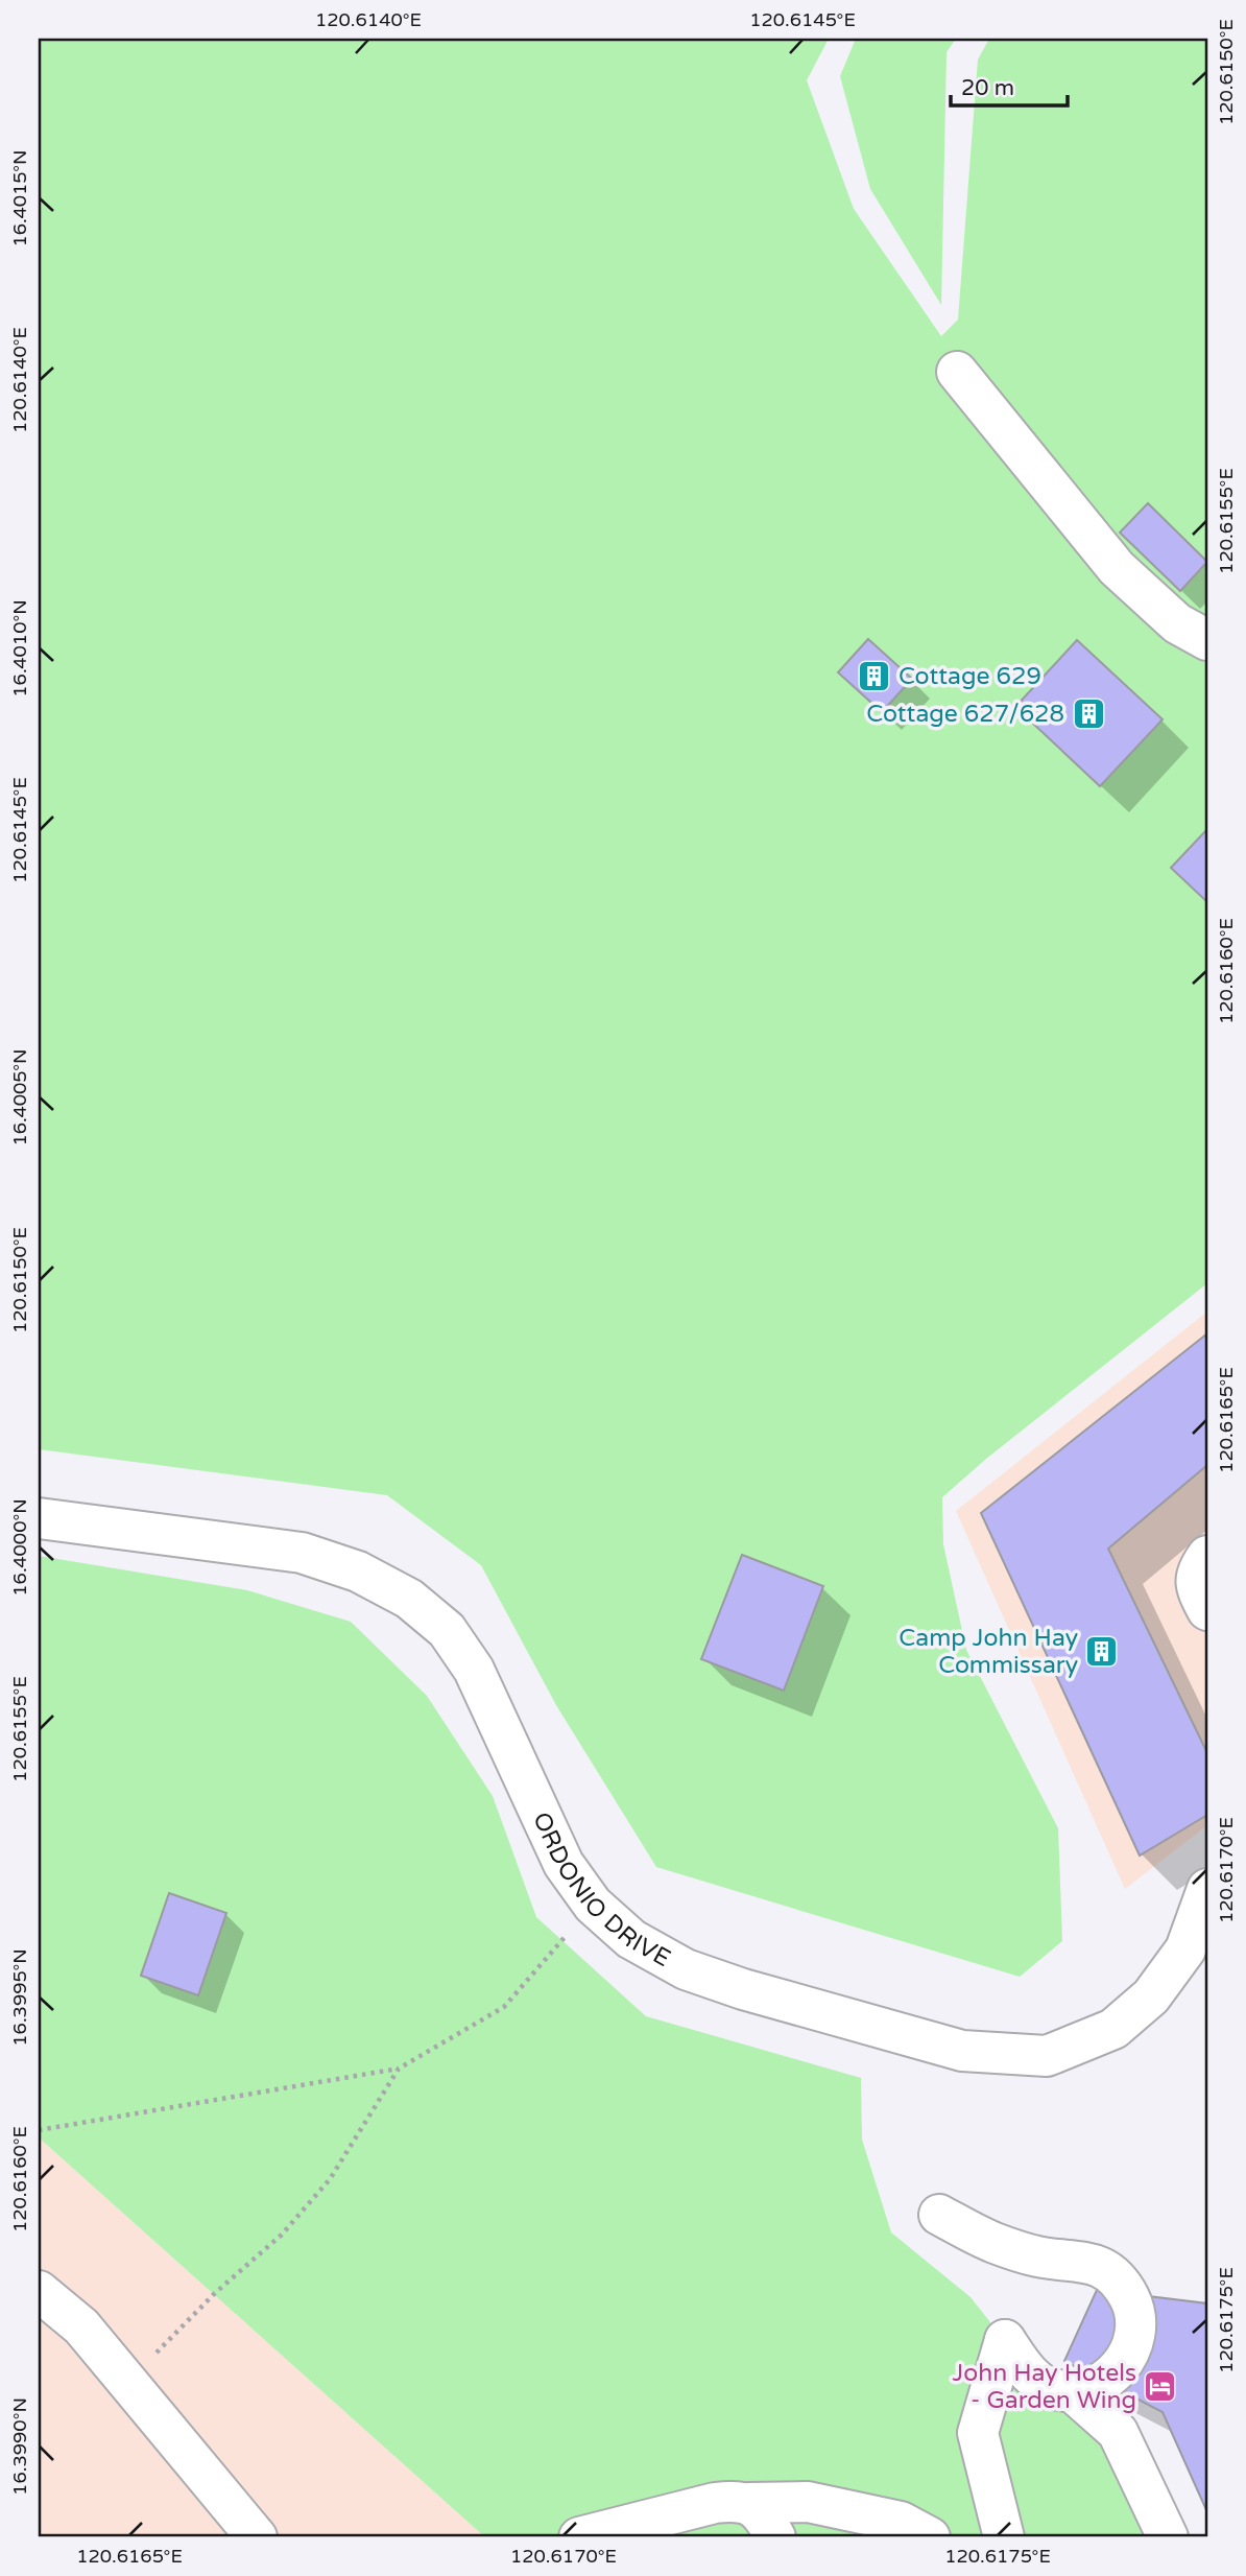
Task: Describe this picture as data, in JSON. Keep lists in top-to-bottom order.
{
  "streets": {
    "street": ["ORDONIO DRIVE"]
  },
  "places": {
    "building": ["Cottage 629", "Cottage 627/628", "Camp John Hay Commissary"],
    "hotel": ["John Hay Hotels - Garden Wing"]
  },
  "scale_bar": "20 m",
  "coordinates": [
    "120.6140°E",
    "120.6145°E",
    "120.6150°E",
    "16.4015°N",
    "120.6155°E",
    "16.4010°N",
    "120.6160°E",
    "16.4005°N",
    "120.6165°E",
    "16.4000°N",
    "120.6170°E",
    "16.3995°N",
    "120.6175°E",
    "16.3990°N"
  ]
}
